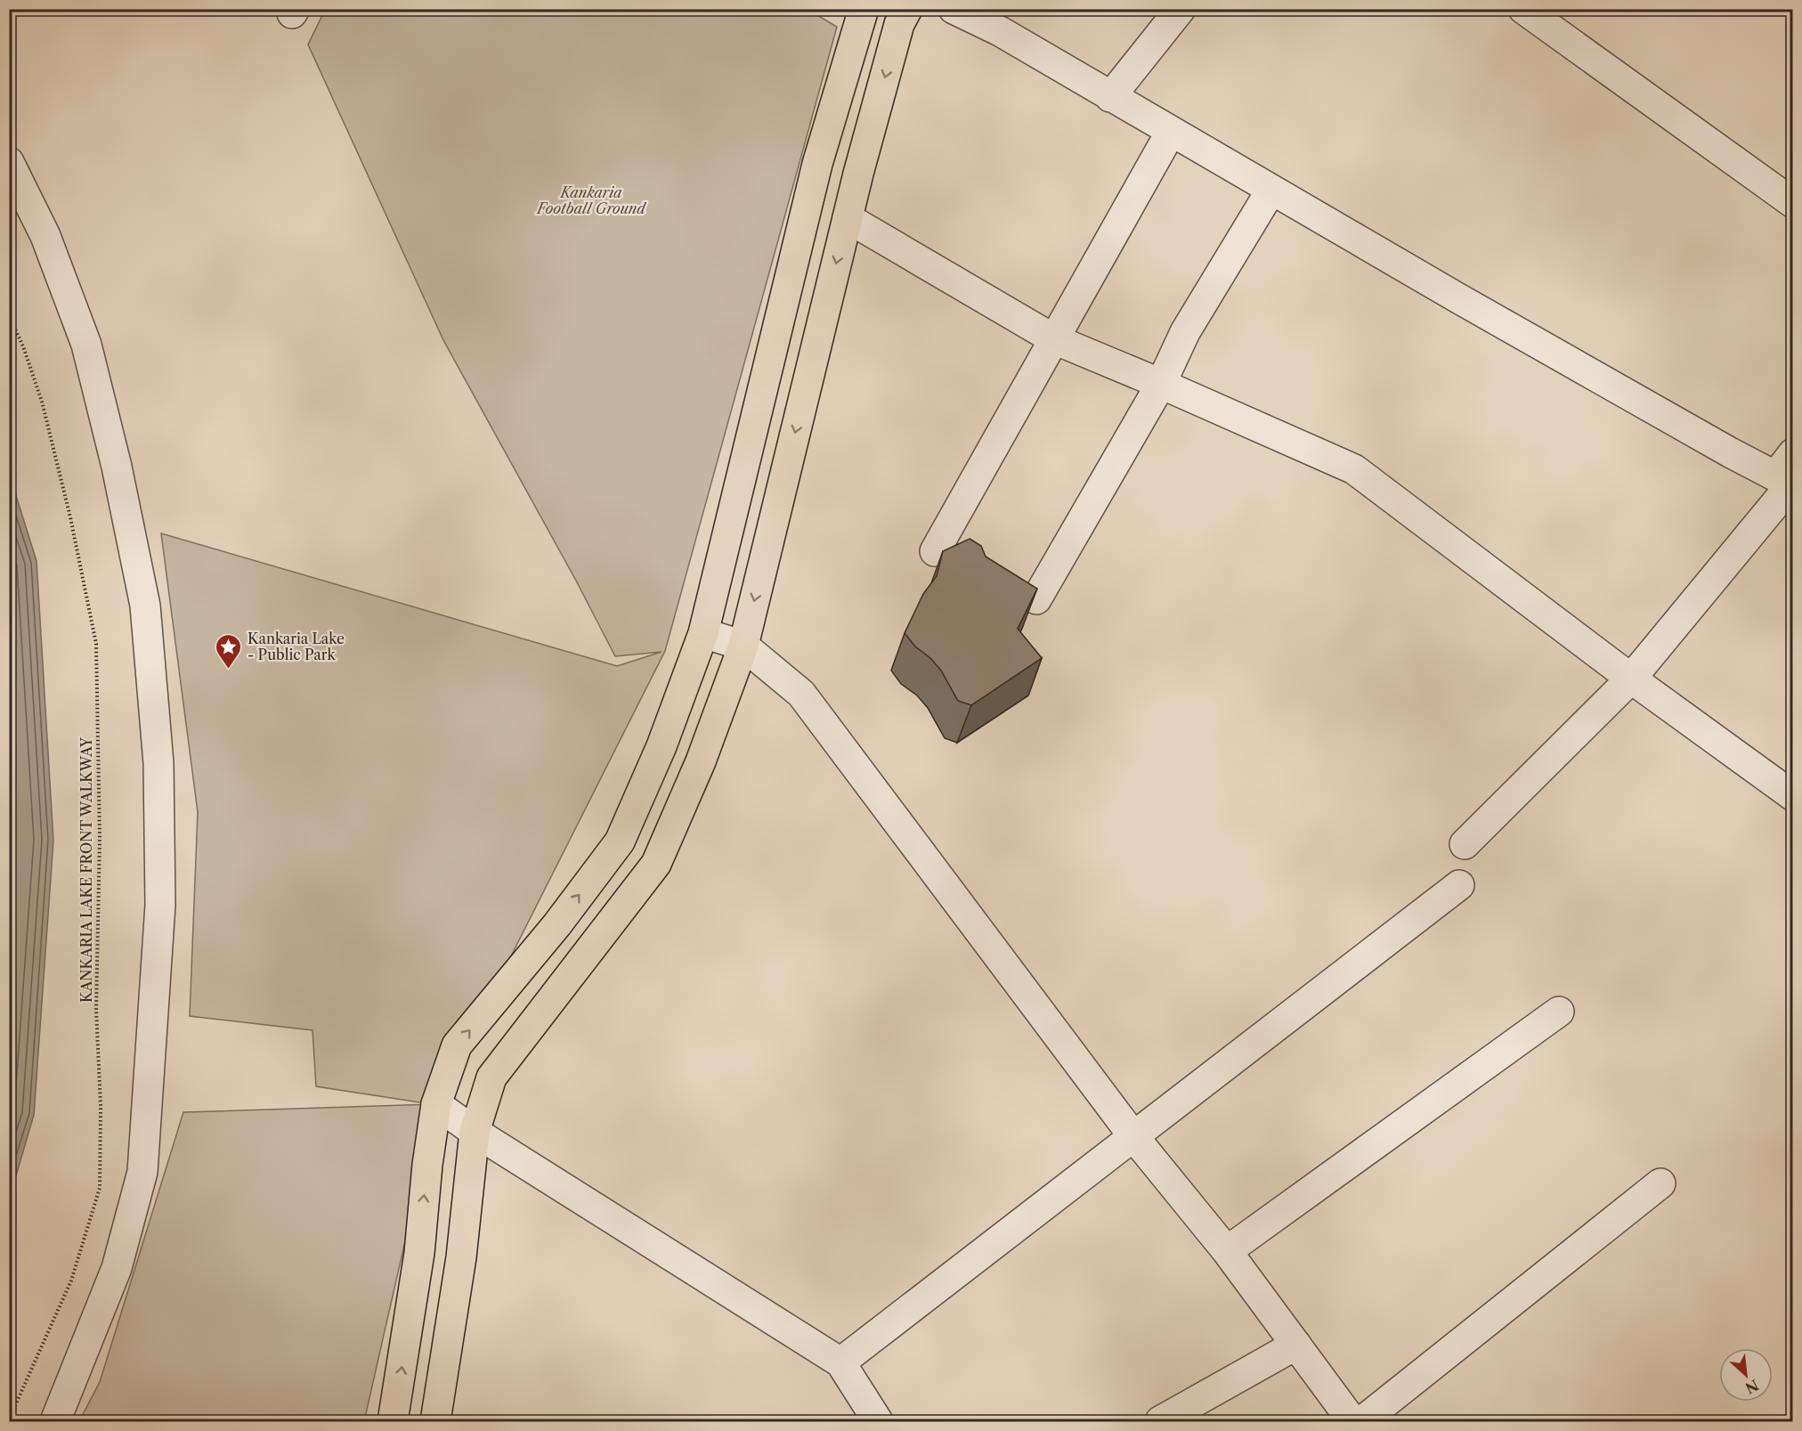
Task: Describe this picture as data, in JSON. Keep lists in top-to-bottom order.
{
  "streets": {
    "path": ["KANKARIA LAKE FRONT WALKWAY"]
  },
  "parks": ["Kankaria Football Ground"],
  "places": {
    "place": ["Kankaria Lake - Public Park"]
  },
  "north": "bottom right"
}
